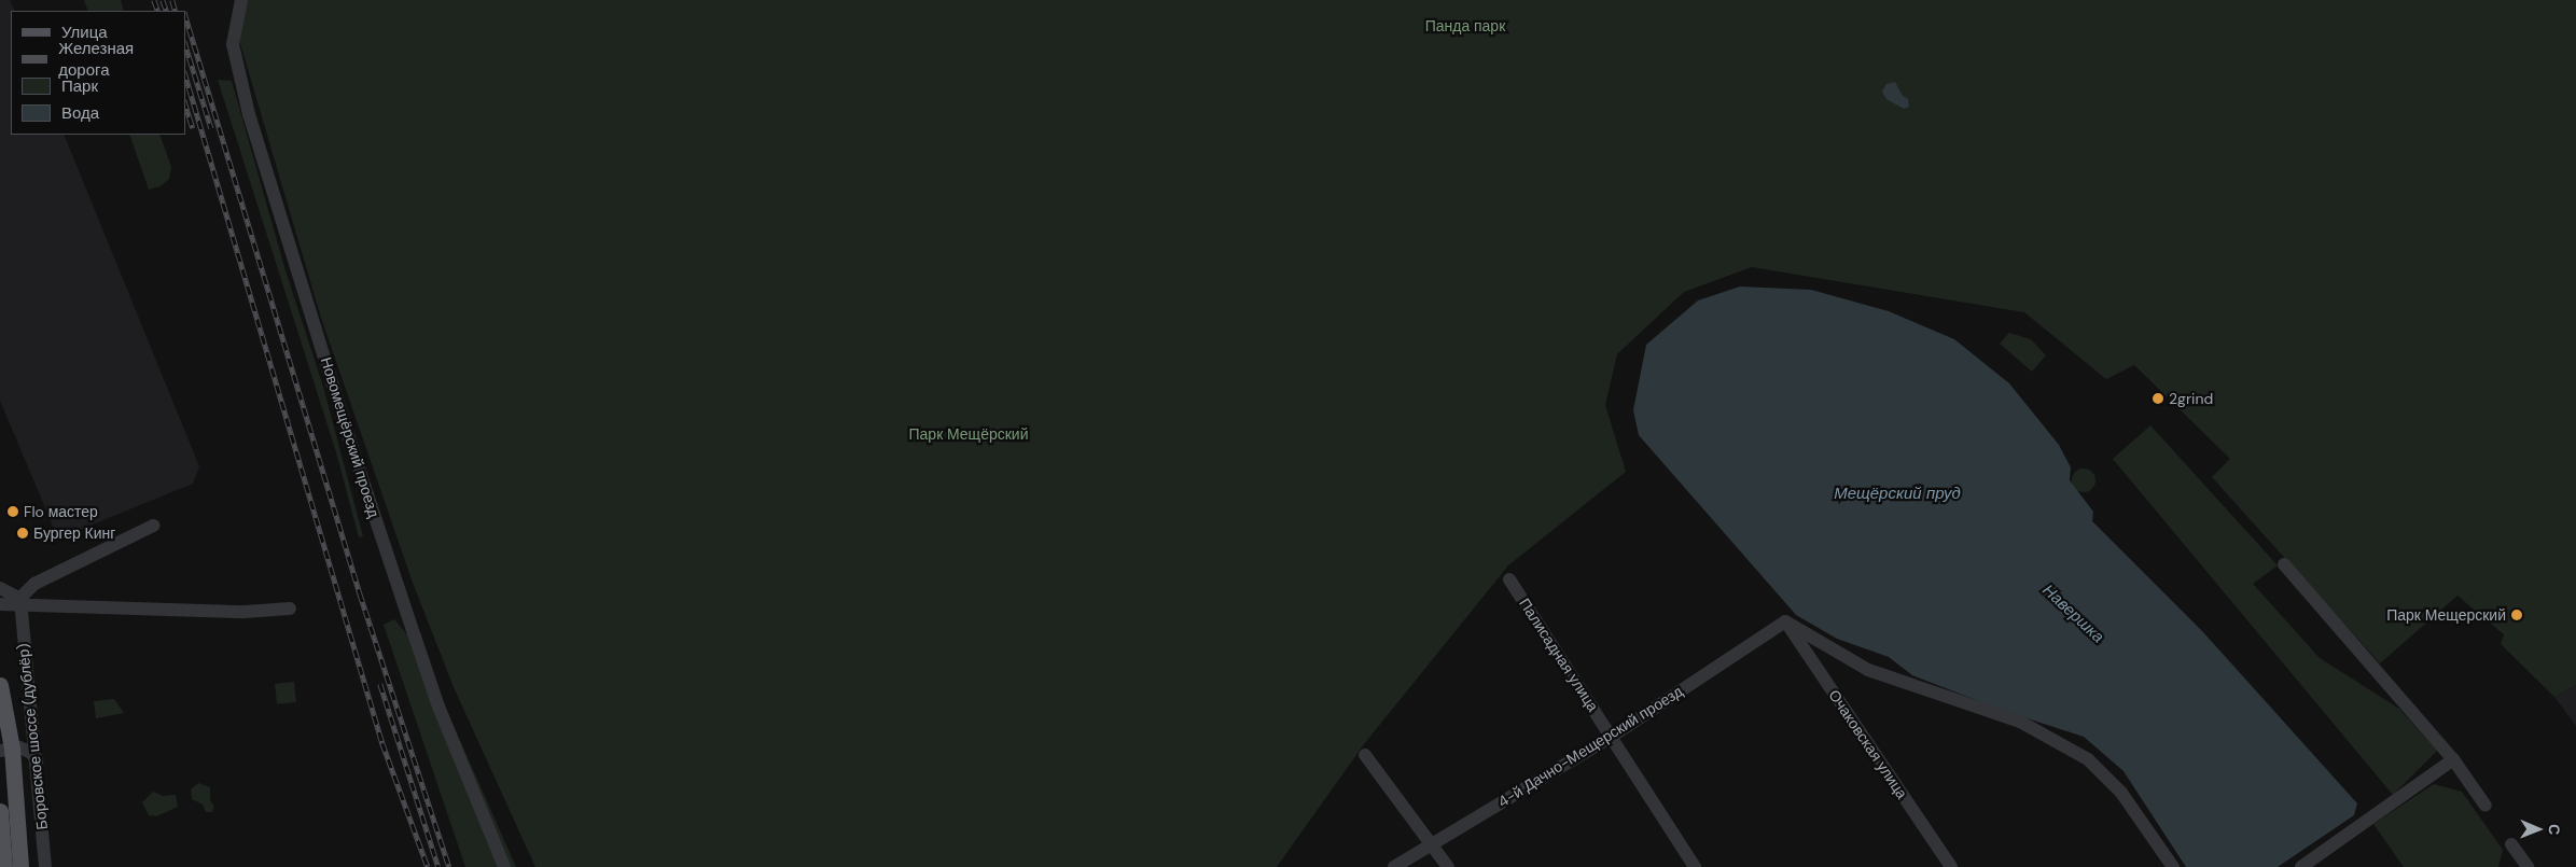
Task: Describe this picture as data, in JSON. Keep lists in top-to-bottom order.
{
  "streets": {
    "street": [
      "Новомещёрский проезд",
      "Палисадная улица",
      "Боровское шоссе (дублёр)",
      "Очаковская улица",
      "4-й Дачно-Мещерский проезд"
    ]
  },
  "crossings": [
    ["Палисадная улица", "4-й Дачно-Мещерский проезд"],
    ["Очаковская улица", "4-й Дачно-Мещерский проезд"]
  ],
  "water": ["Мещёрский пруд", "Навершка"],
  "parks": ["Панда парк", "Парк Мещёрский"],
  "places": [
    "2grind",
    "Flo мастер",
    "Бургер Кинг",
    "Парк Мещерский"
  ],
  "legend": [
    "Улица",
    "Железная дорога",
    "Парк",
    "Вода"
  ],
  "north": "right"
}
